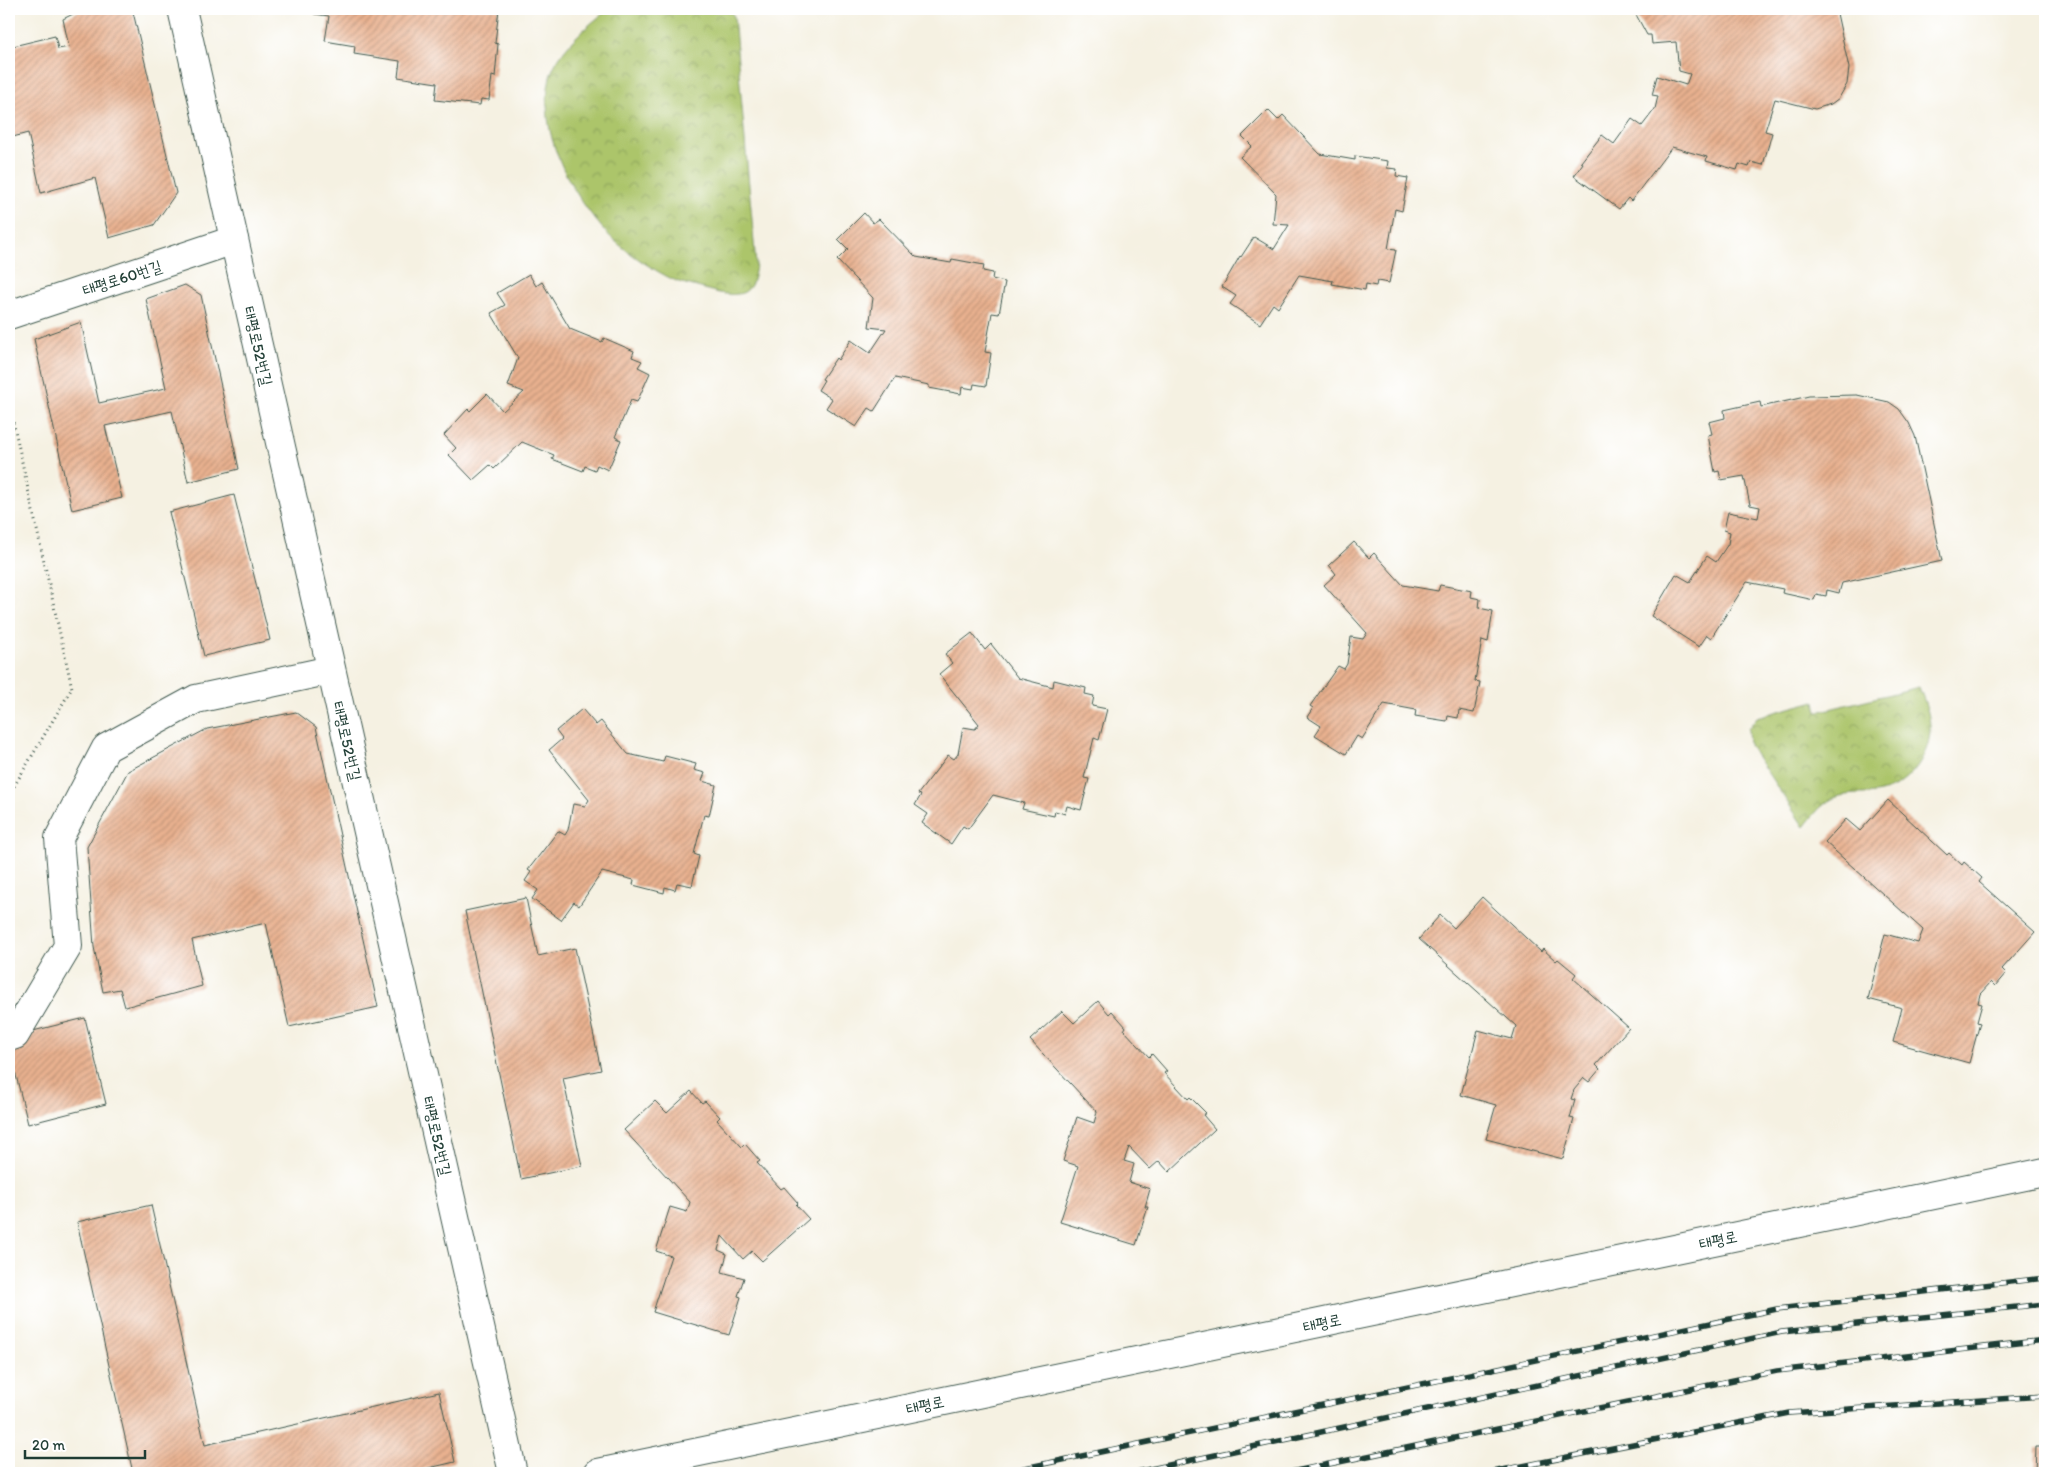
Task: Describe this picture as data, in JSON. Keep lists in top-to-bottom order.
{
  "streets": {
    "street": ["태평로60번길", "태평로52번길", "태평로"]
  },
  "crossings": [
    ["태평로60번길", "태평로52번길"]
  ],
  "scale_bar": "20 m"
}
